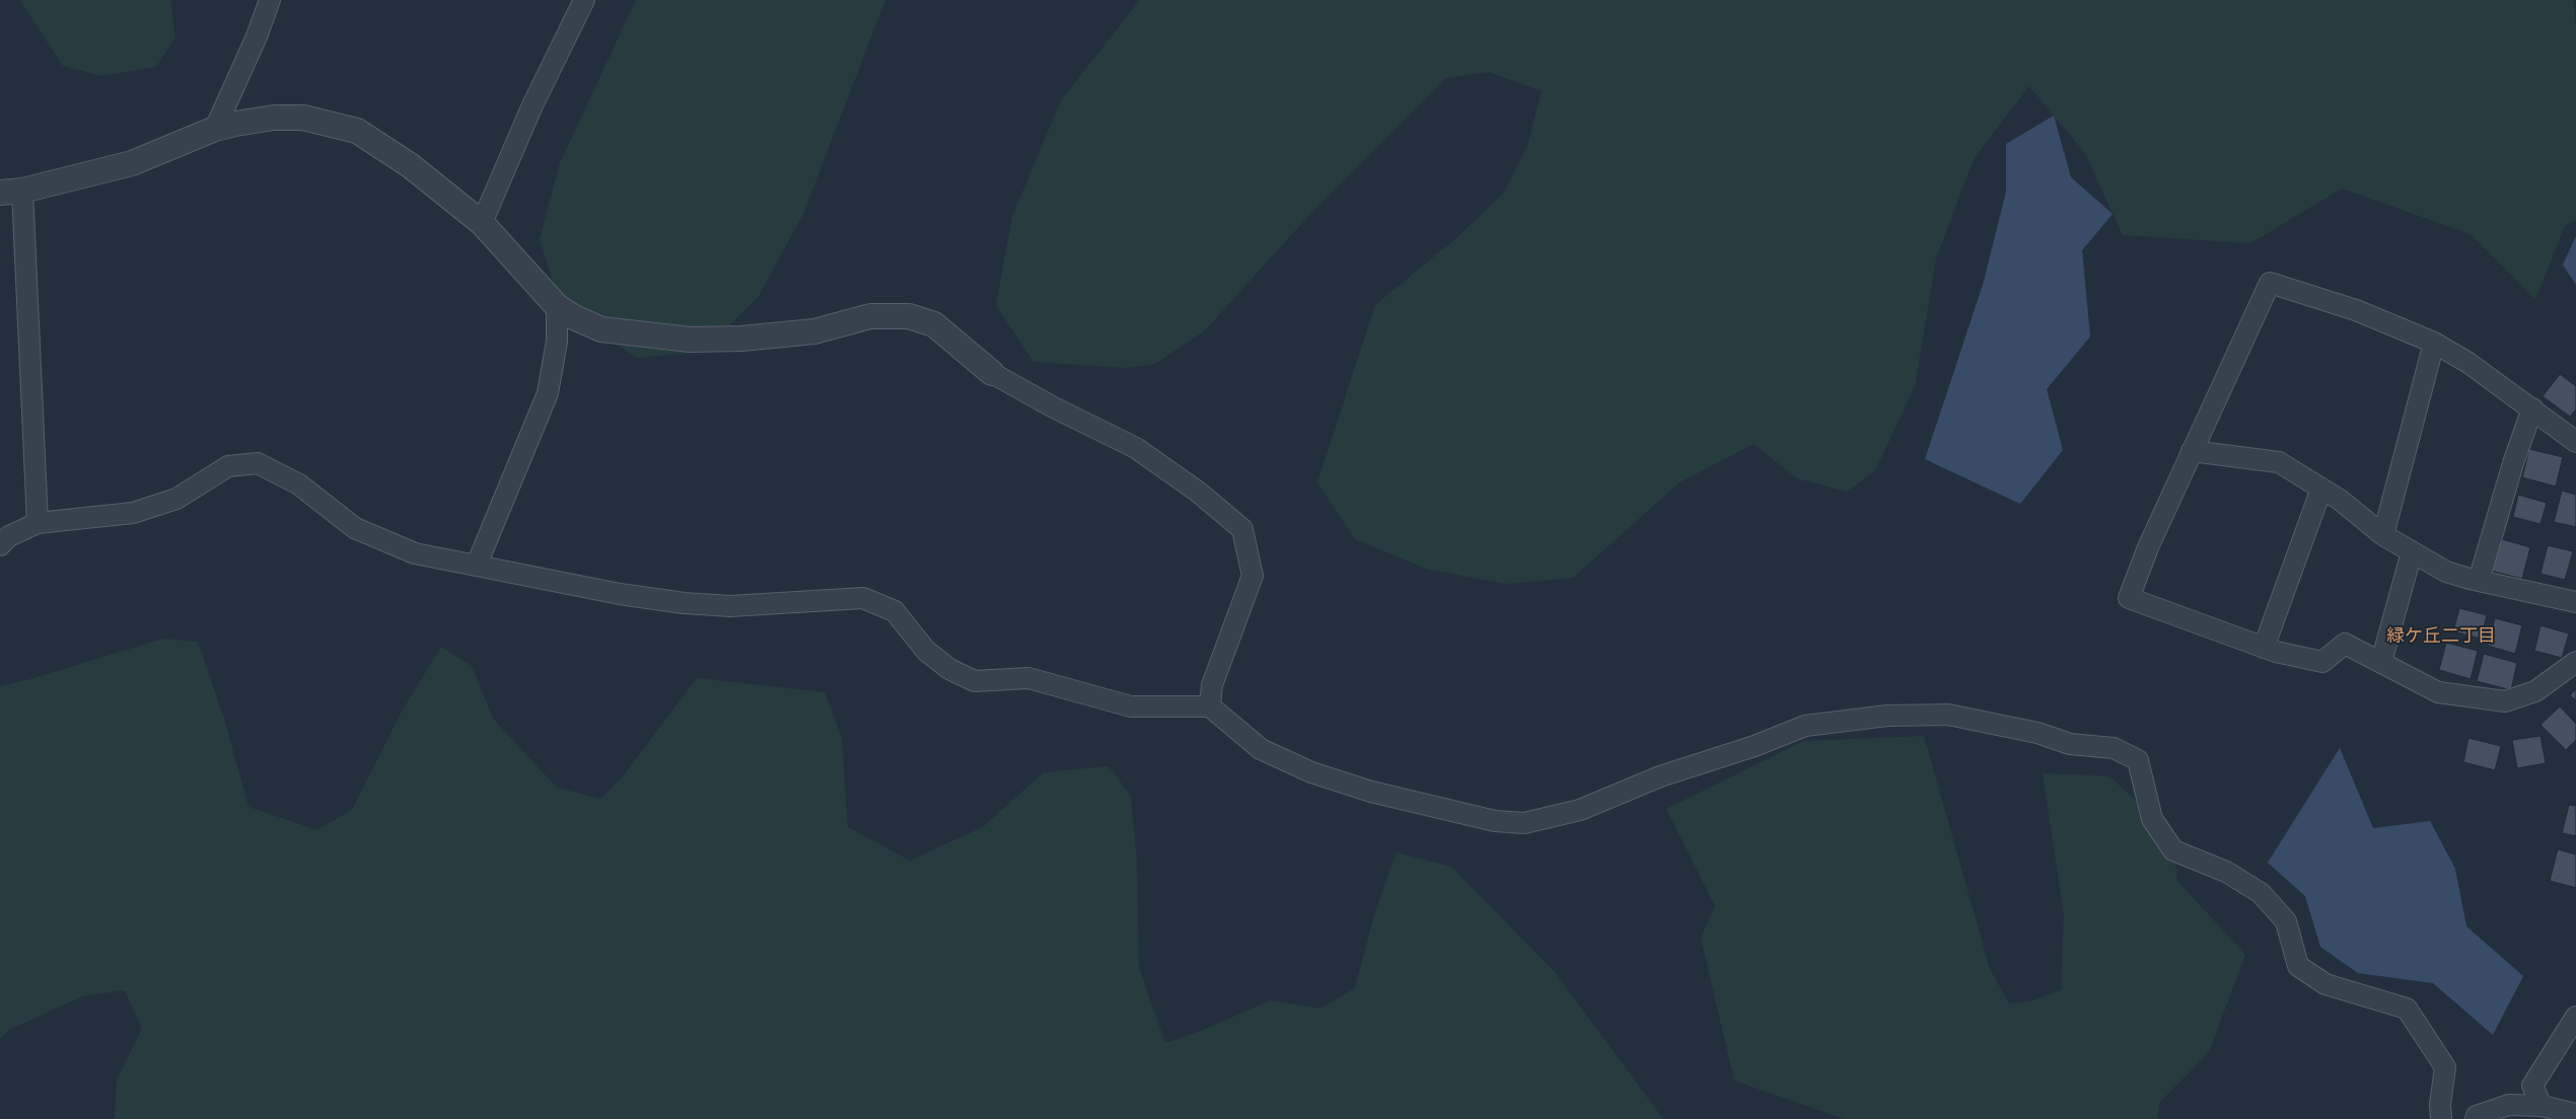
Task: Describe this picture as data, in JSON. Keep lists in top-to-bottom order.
{
  "districts": ["緑ケ丘二丁目"]
}
